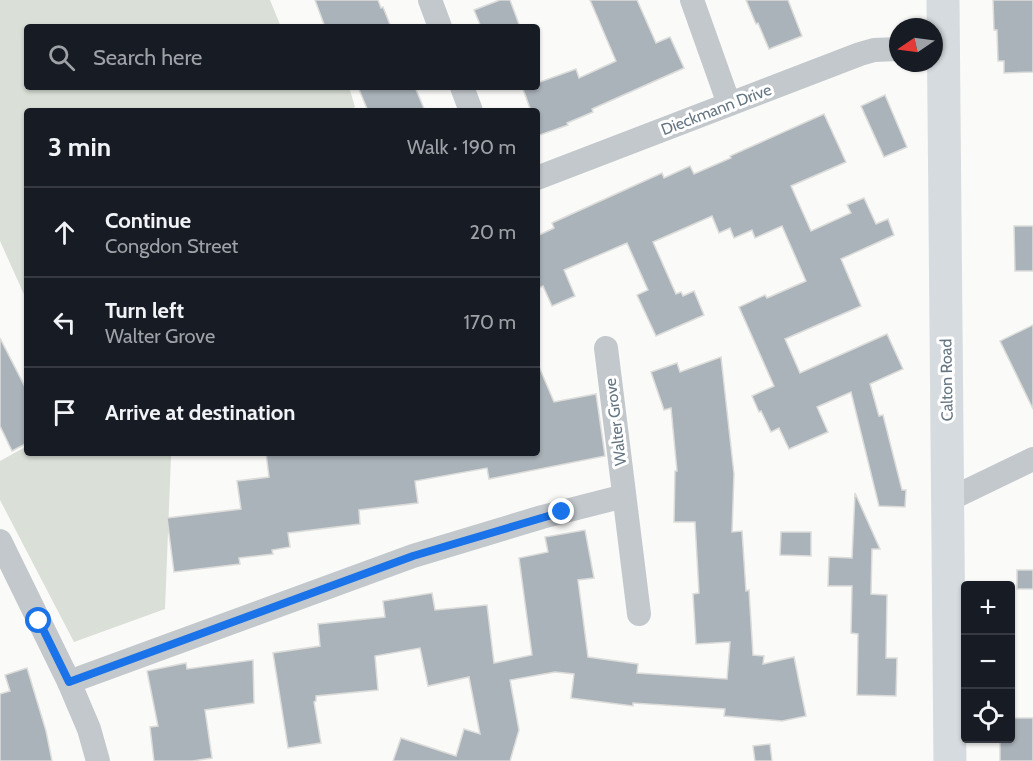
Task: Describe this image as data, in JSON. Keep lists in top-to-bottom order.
{
  "streets": {
    "main road": ["Calton Road"],
    "street": ["Dieckmann Drive", "Walter Grove"]
  },
  "north": "left",
  "page": {
    "search": "Search here",
    "heading": ["3 min", "Walk · 190 m"],
    "list": [
      ["Continue", "Congdon Street", "20 m"],
      ["Turn left", "Walter Grove", "170 m"],
      "Arrive at destination"
    ],
    "map_buttons": ["+", "−"]
  }
}
